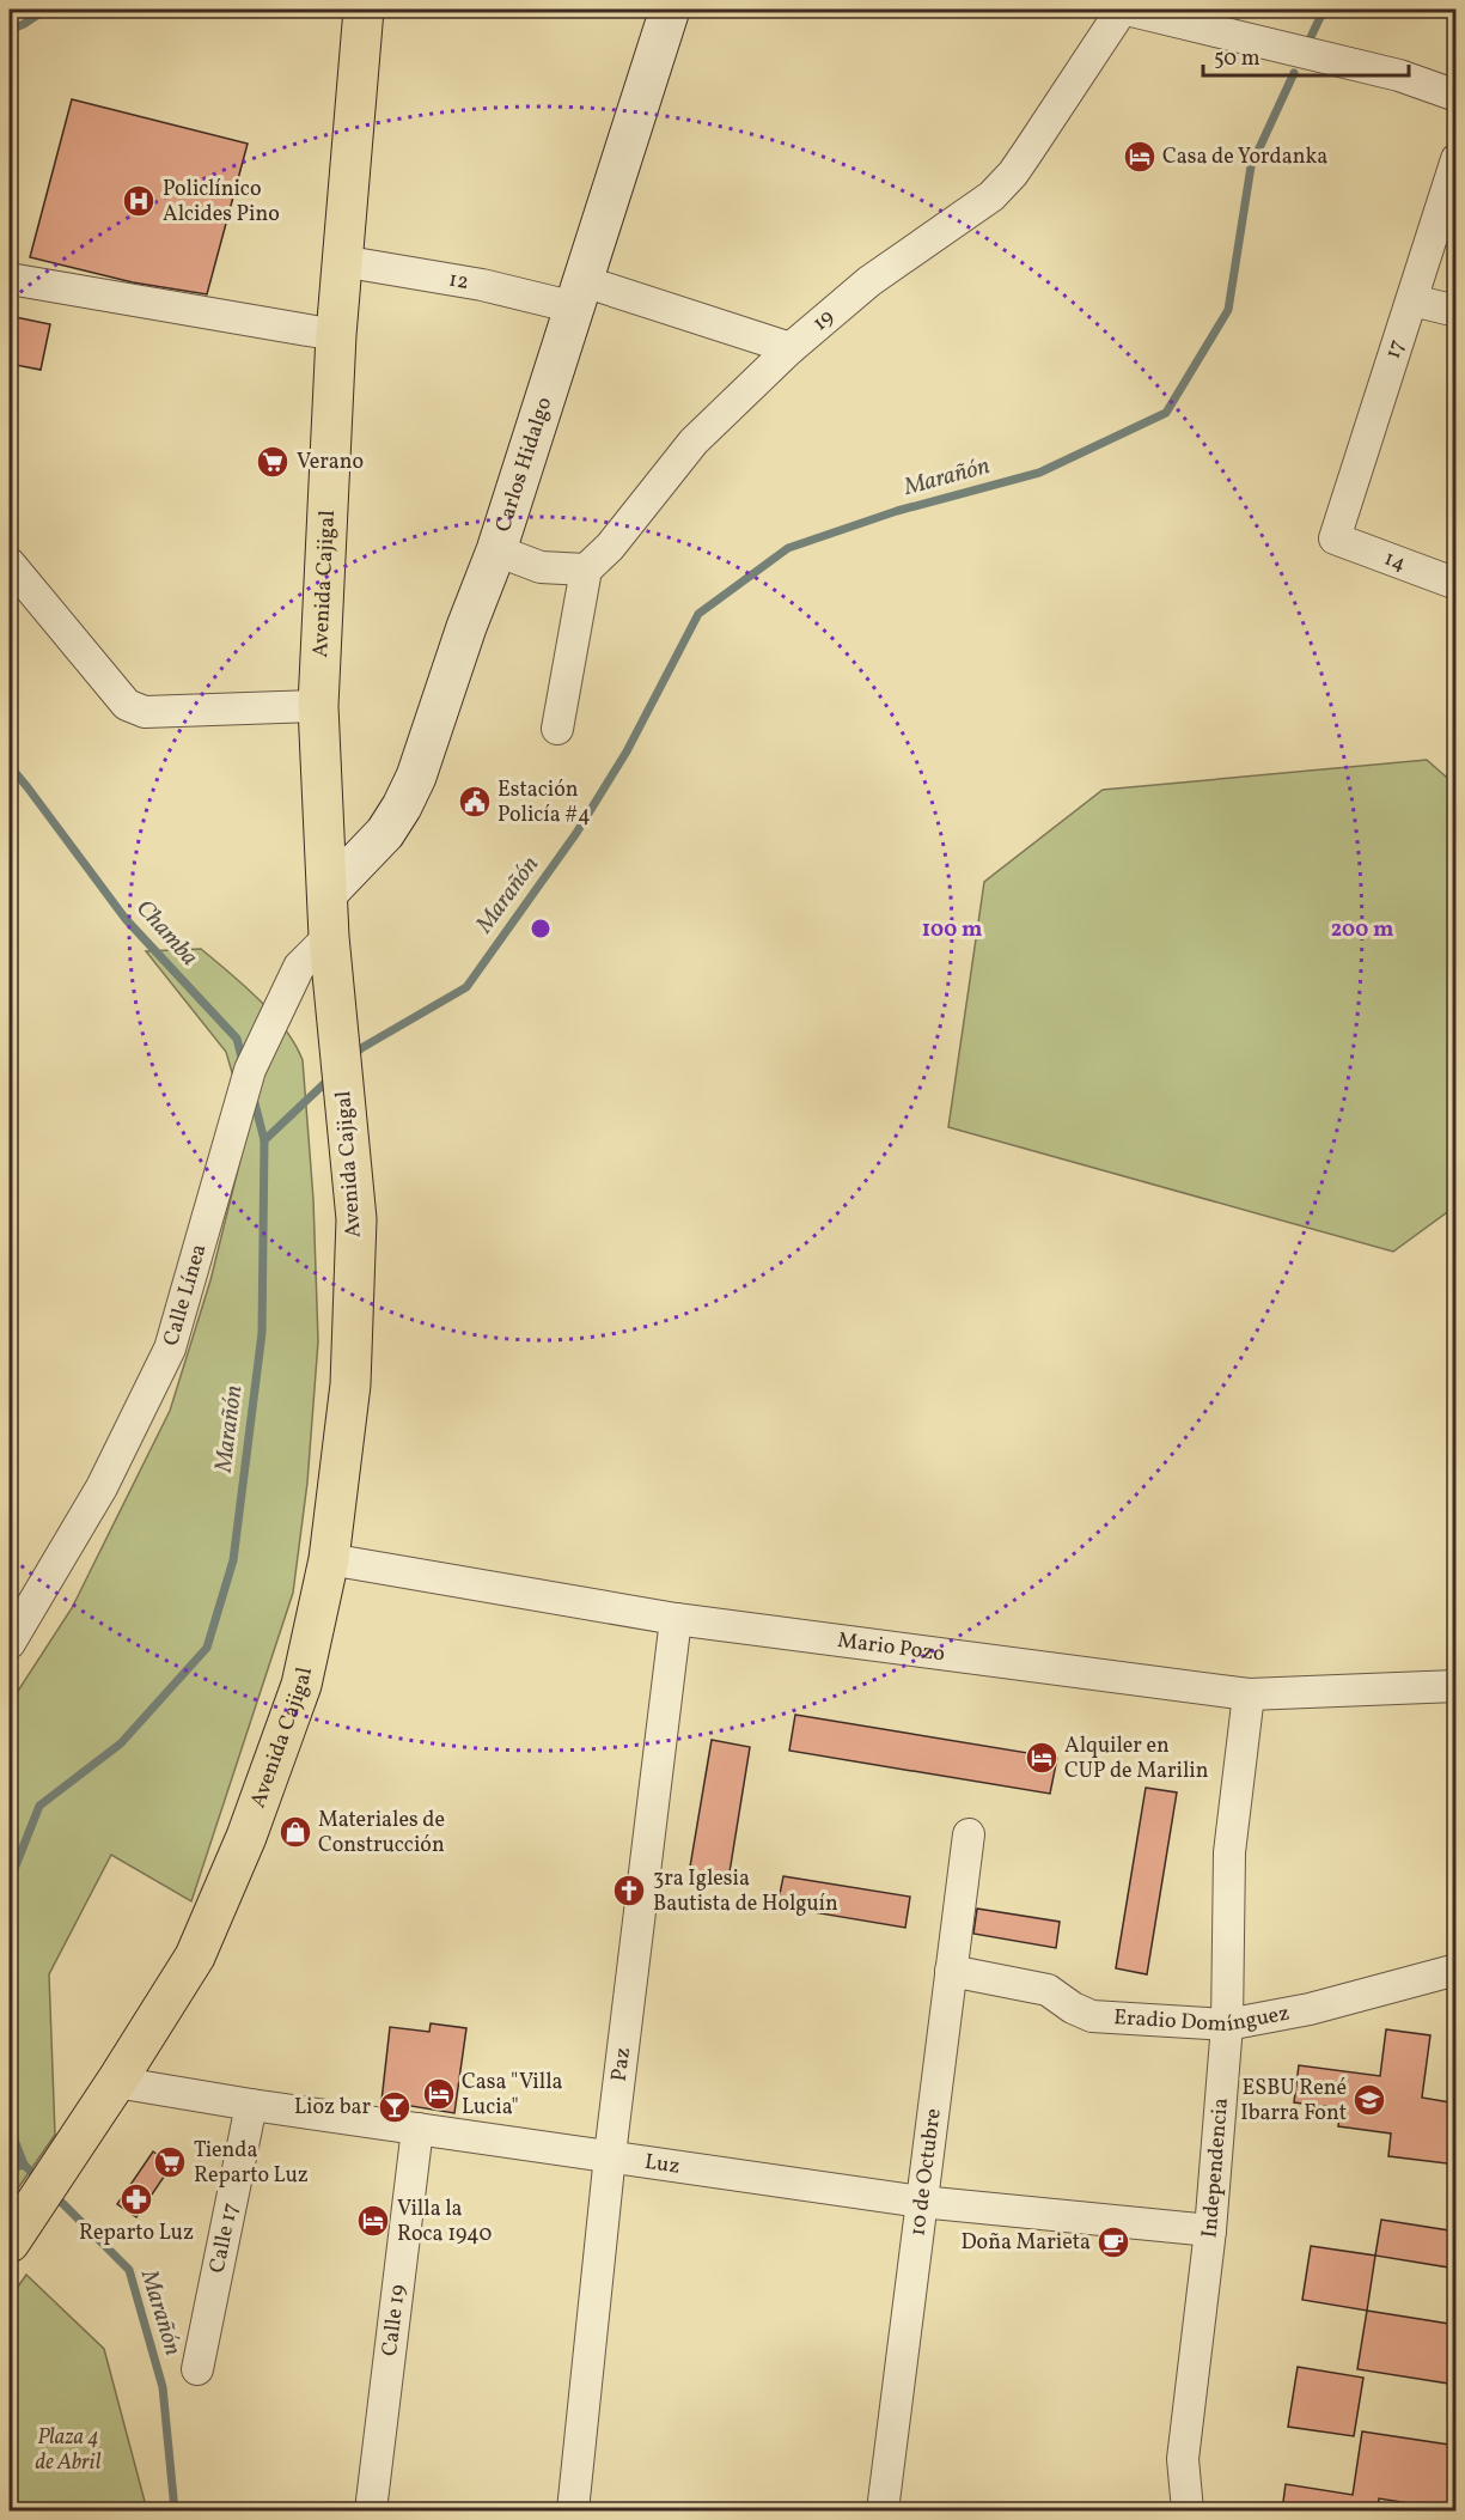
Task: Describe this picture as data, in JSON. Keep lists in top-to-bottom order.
{
  "streets": {
    "main road": ["Avenida Cajigal"],
    "street": [
      "12",
      "19",
      "17",
      "Carlos Hidalgo",
      "14",
      "Calle Línea",
      "Mario Pozo",
      "Eradio Domínguez",
      "Paz",
      "Luz",
      "Independencia",
      "10 de Octubre",
      "Calle 17",
      "Calle 19"
    ]
  },
  "crossings": [
    ["12", "19"],
    ["12", "Carlos Hidalgo"],
    ["12", "Avenida Cajigal"],
    ["17", "14"],
    ["Carlos Hidalgo", "Avenida Cajigal"],
    ["Avenida Cajigal", "Calle Línea"],
    ["Avenida Cajigal", "Mario Pozo"],
    ["Avenida Cajigal", "Luz"],
    ["Mario Pozo", "Paz"],
    ["Mario Pozo", "Independencia"],
    ["Eradio Domínguez", "Independencia"],
    ["Eradio Domínguez", "10 de Octubre"],
    ["Paz", "Luz"],
    ["Luz", "Independencia"],
    ["Luz", "10 de Octubre"],
    ["Luz", "Calle 17"],
    ["Luz", "Calle 19"]
  ],
  "water": ["Marañón", "Chamba"],
  "parks": ["Plaza 4 de Abril"],
  "places": {
    "hotel": [
      "Casa de Yordanka",
      "Alquiler en CUP de Marilin",
      "Casa \"Villa Lucia\"",
      "Villa la Roca 1940"
    ],
    "hospital": ["Policlínico Alcides Pino"],
    "supermarket": ["Verano", "Tienda Reparto Luz"],
    "public building": ["Estación Policía #4"],
    "shop": ["Materiales de Construcción"],
    "church": ["3ra Iglesia Bautista de Holguín"],
    "school or university": ["ESBU René Ibarra Font"],
    "bar": ["Lioz bar"],
    "pharmacy": ["Reparto Luz"],
    "cafe": ["Doña Marieta"]
  },
  "scale_bar": "50 m",
  "rings": ["100 m", "200 m"]
}
